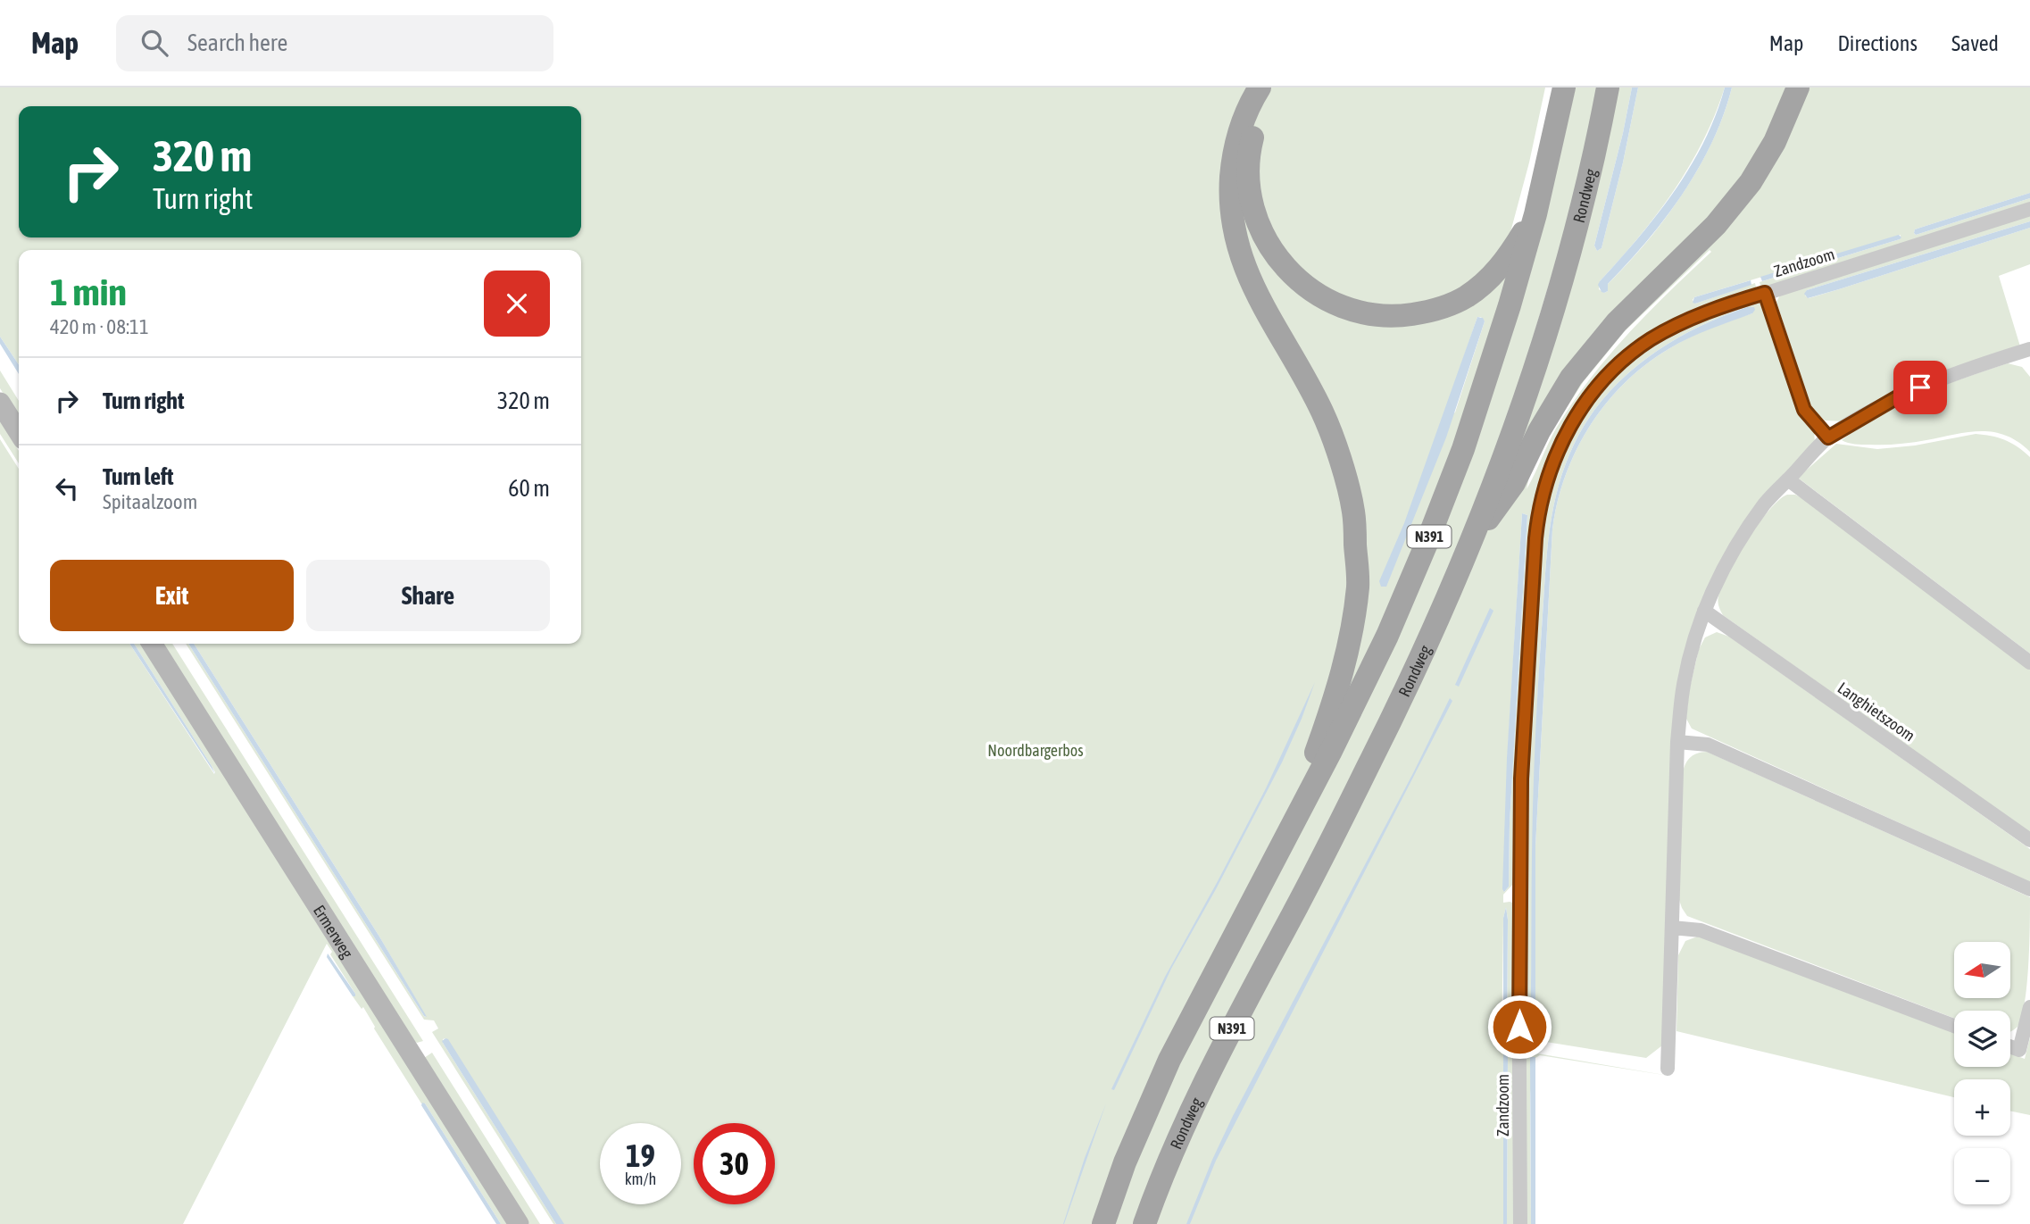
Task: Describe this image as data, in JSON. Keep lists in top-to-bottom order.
{
  "streets": {
    "main road": ["Rondweg", "N391"],
    "street": ["Zandzoom", "Langhietszoom", "Ermerweg"]
  },
  "crossings": [
    ["Rondweg", "N391"]
  ],
  "parks": ["Noordbargerbos"],
  "north": "left",
  "page": {
    "header": "Map",
    "search": "Search here",
    "nav": ["Map", "Directions", "Saved"],
    "turn": ["320 m", "Turn right"],
    "heading": ["1 min", "420 m · 08:11"],
    "list": [
      {
        "name": "Turn right",
        "value": "320 m"
      },
      {
        "name": "Turn left",
        "note": "Spitaalzoom",
        "value": "60 m"
      }
    ],
    "buttons": ["Exit", "Share"],
    "map_buttons": ["+", "−"],
    "speed": "19 km/h",
    "limit": "30"
  }
}
